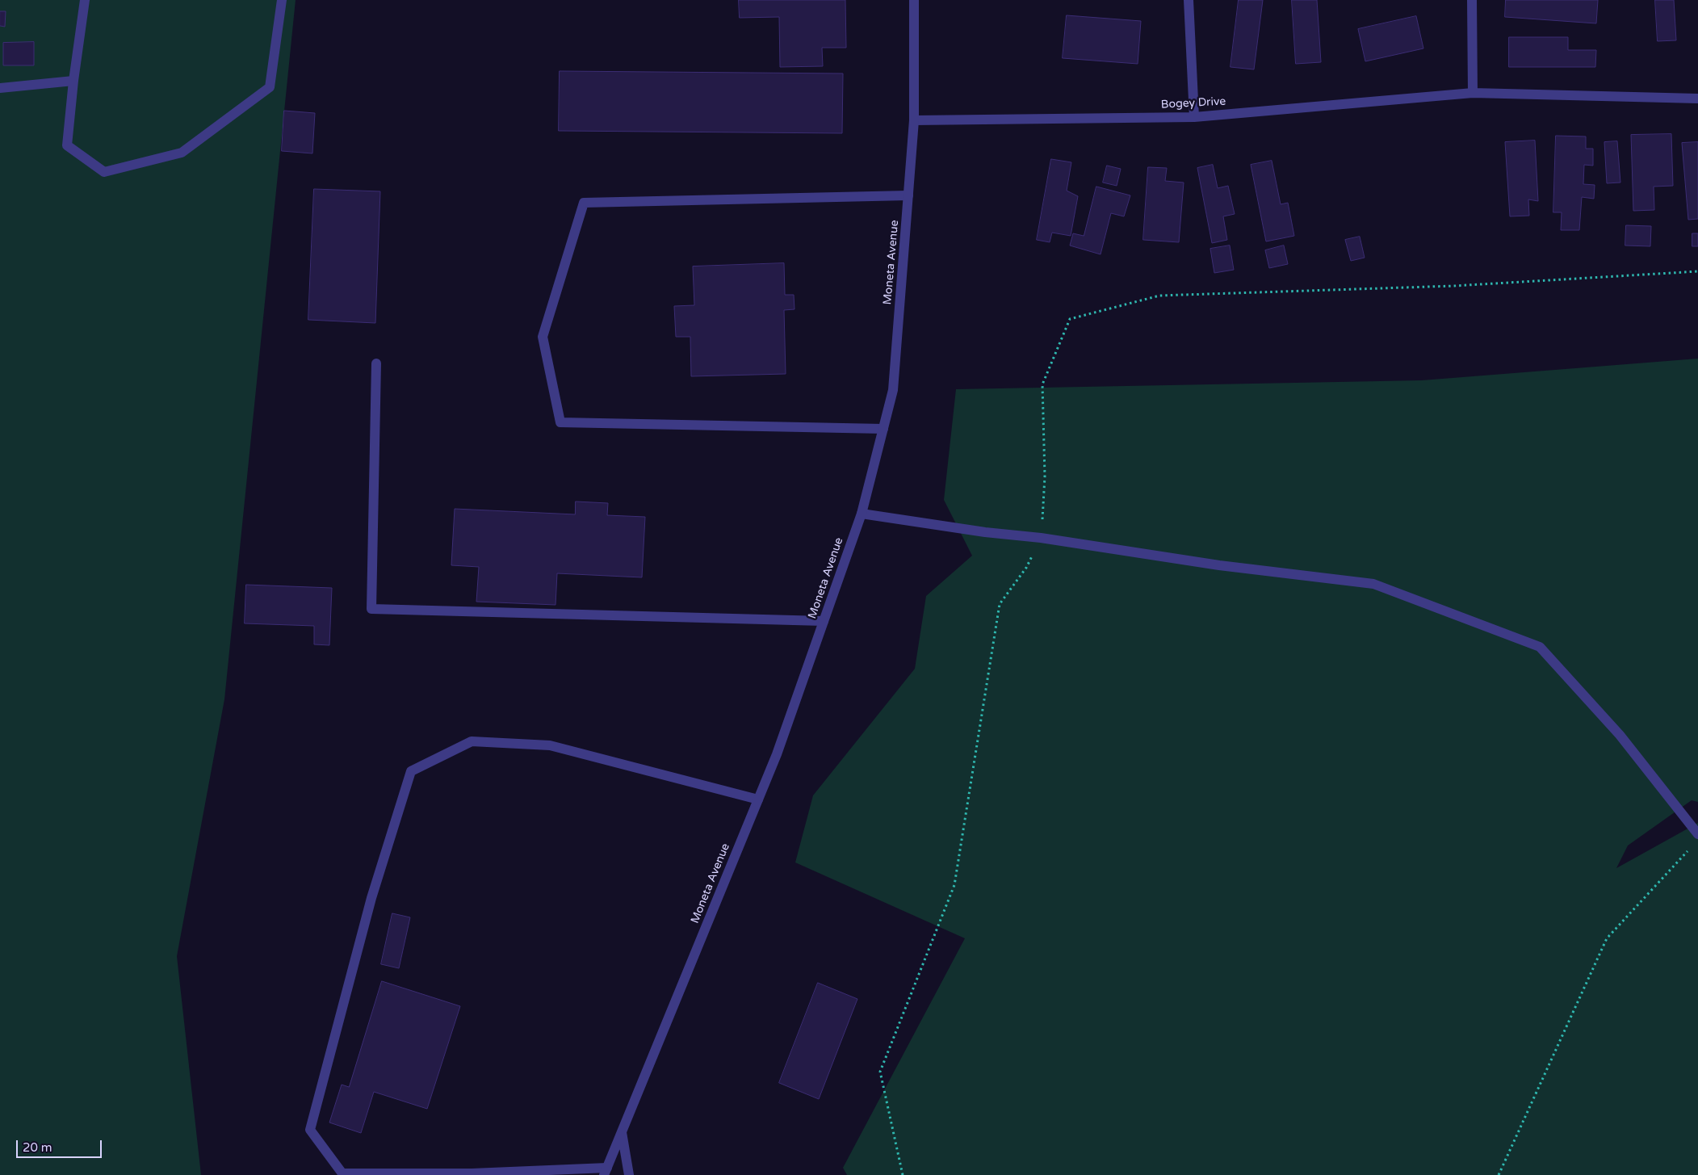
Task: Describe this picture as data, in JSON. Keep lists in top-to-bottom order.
{
  "streets": {
    "street": ["Bogey Drive", "Moneta Avenue"]
  },
  "crossings": [
    ["Bogey Drive", "Moneta Avenue"]
  ],
  "scale_bar": "20 m"
}
